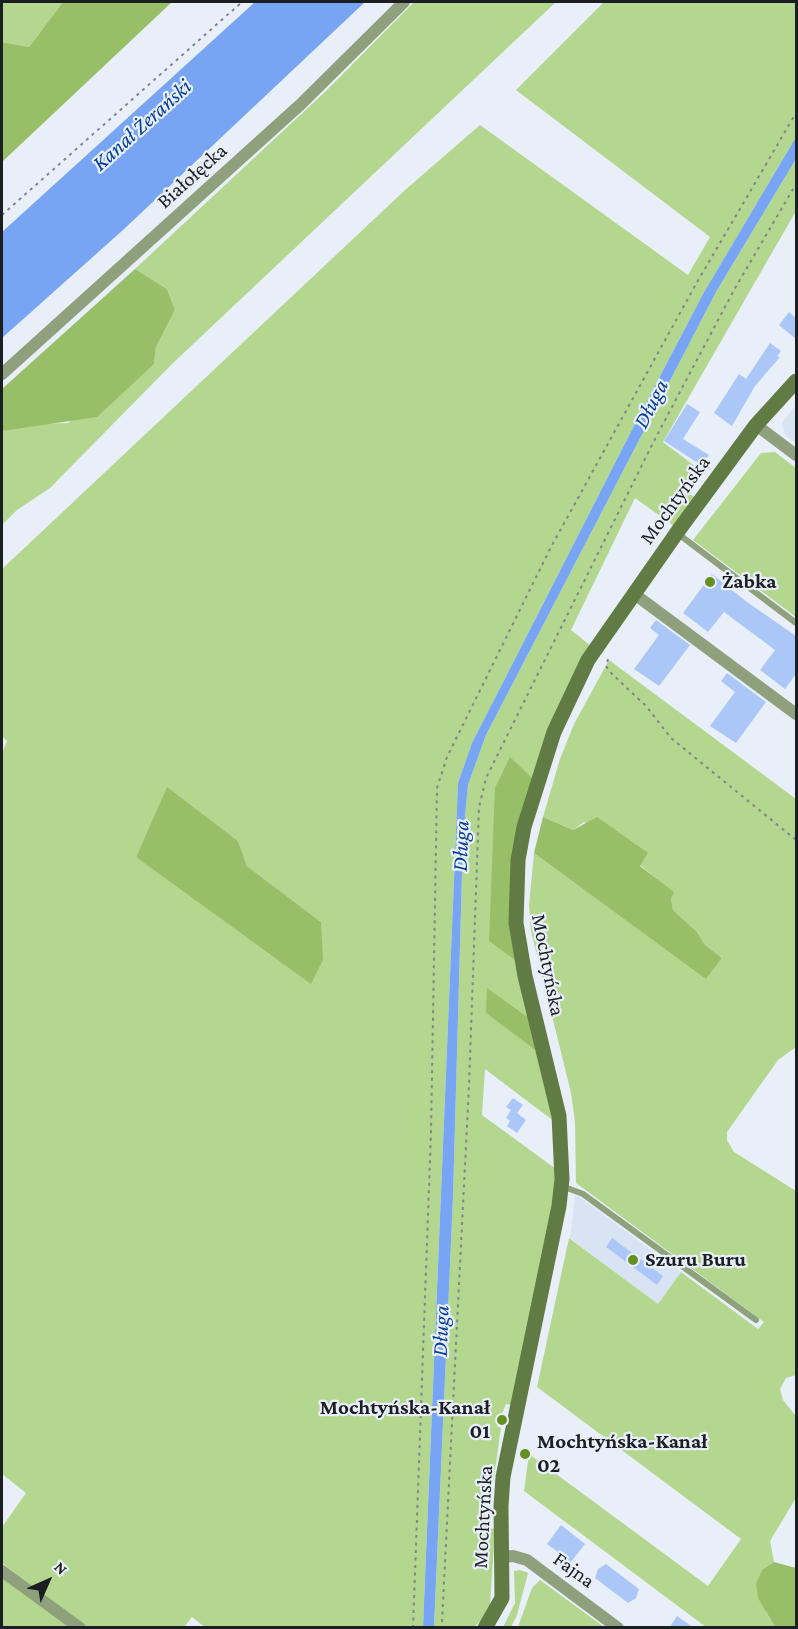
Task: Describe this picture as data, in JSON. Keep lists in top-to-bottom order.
{
  "streets": {
    "street": ["Białołęcka", "Mochtyńska", "Fajna"]
  },
  "crossings": [
    ["Mochtyńska", "Fajna"]
  ],
  "water": ["Kanał Żerański", "Długa"],
  "places": [
    "Żabka",
    "Szuru Buru",
    "Mochtyńska-Kanał 01",
    "Mochtyńska-Kanał 02"
  ],
  "north": "top right"
}
